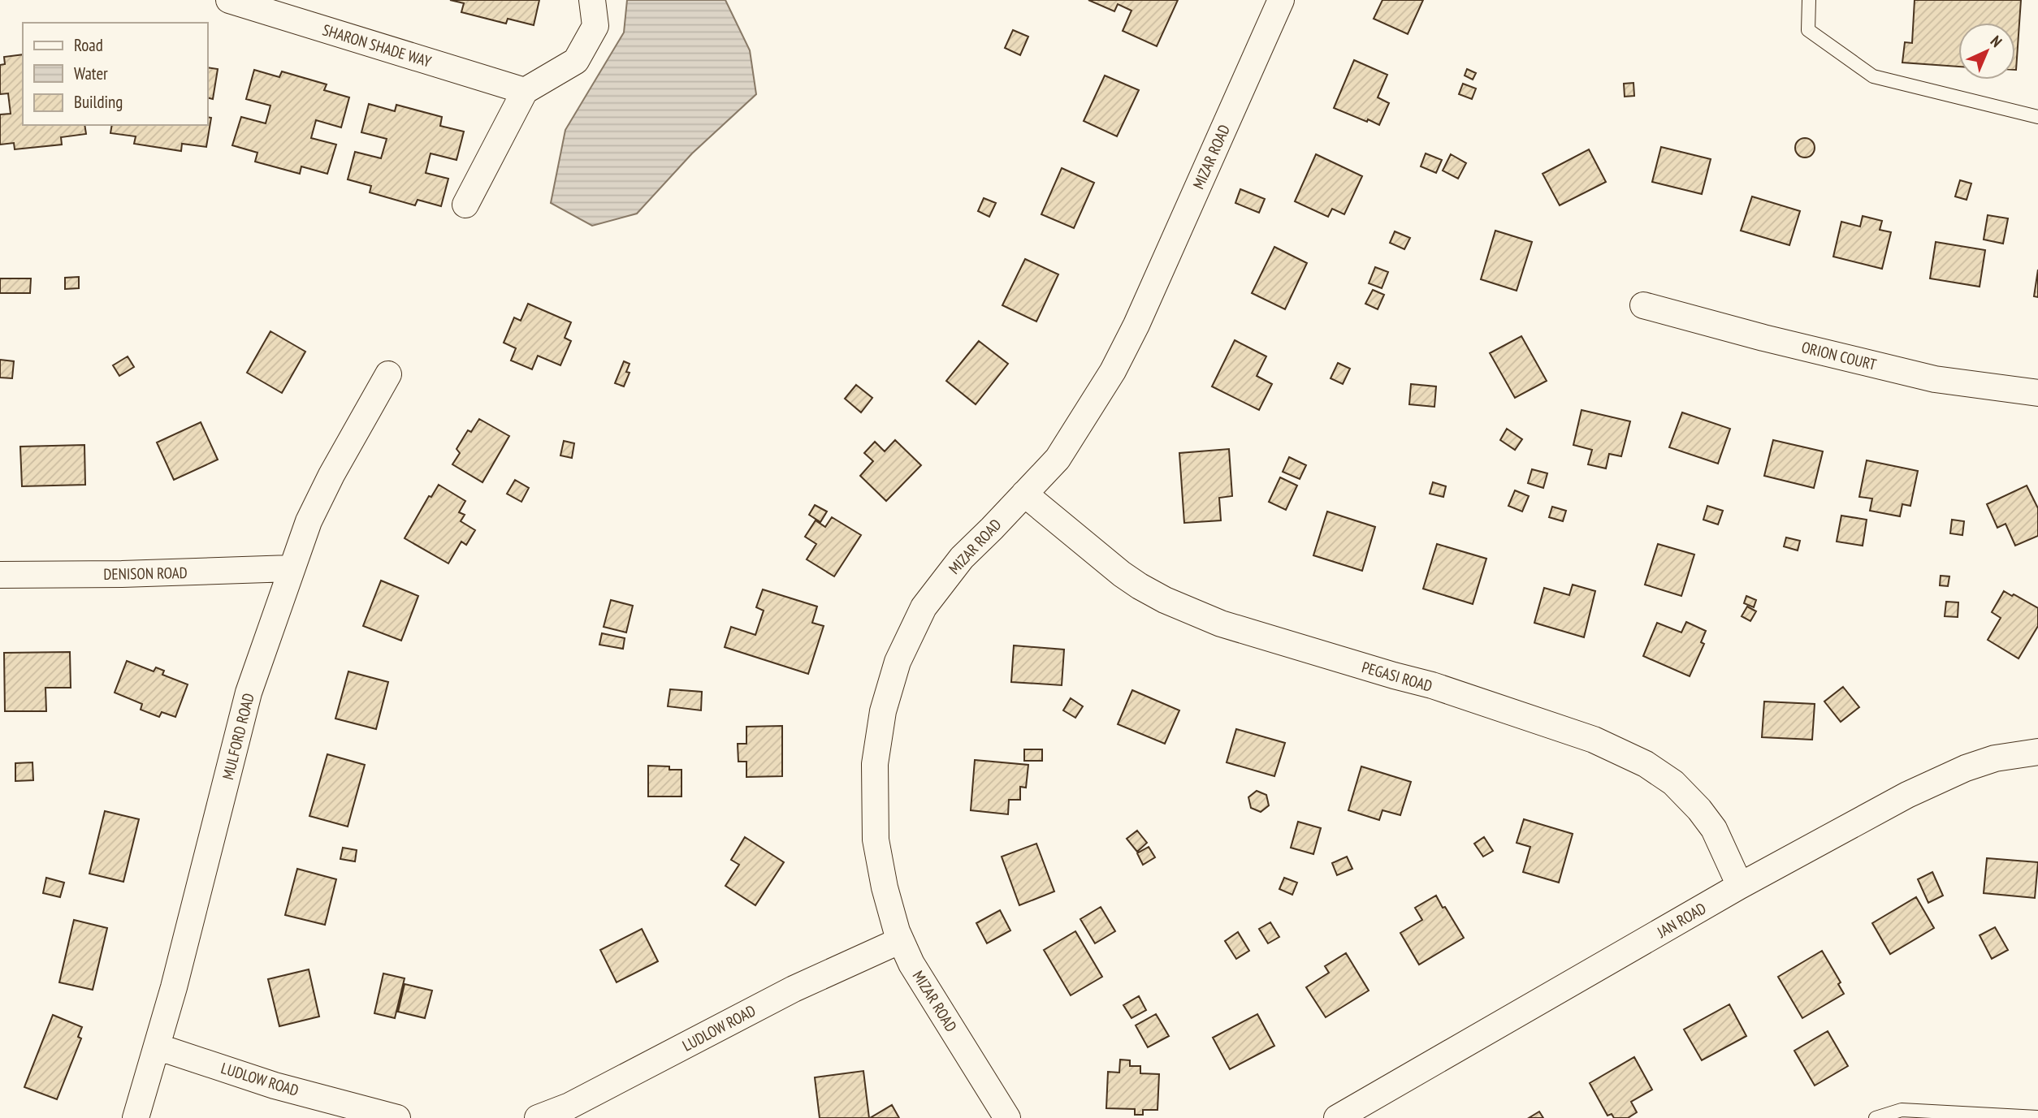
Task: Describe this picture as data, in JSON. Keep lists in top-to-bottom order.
{
  "streets": {
    "street": [
      "SHARON SHADE WAY",
      "MIZAR ROAD",
      "ORION COURT",
      "DENISON ROAD",
      "PEGASI ROAD",
      "MULFORD ROAD",
      "JAN ROAD",
      "LUDLOW ROAD"
    ]
  },
  "crossings": [
    ["MIZAR ROAD", "PEGASI ROAD"],
    ["MIZAR ROAD", "LUDLOW ROAD"],
    ["DENISON ROAD", "MULFORD ROAD"],
    ["PEGASI ROAD", "JAN ROAD"],
    ["MULFORD ROAD", "LUDLOW ROAD"]
  ],
  "legend": ["Road", "Water", "Building"],
  "north": "top right"
}
